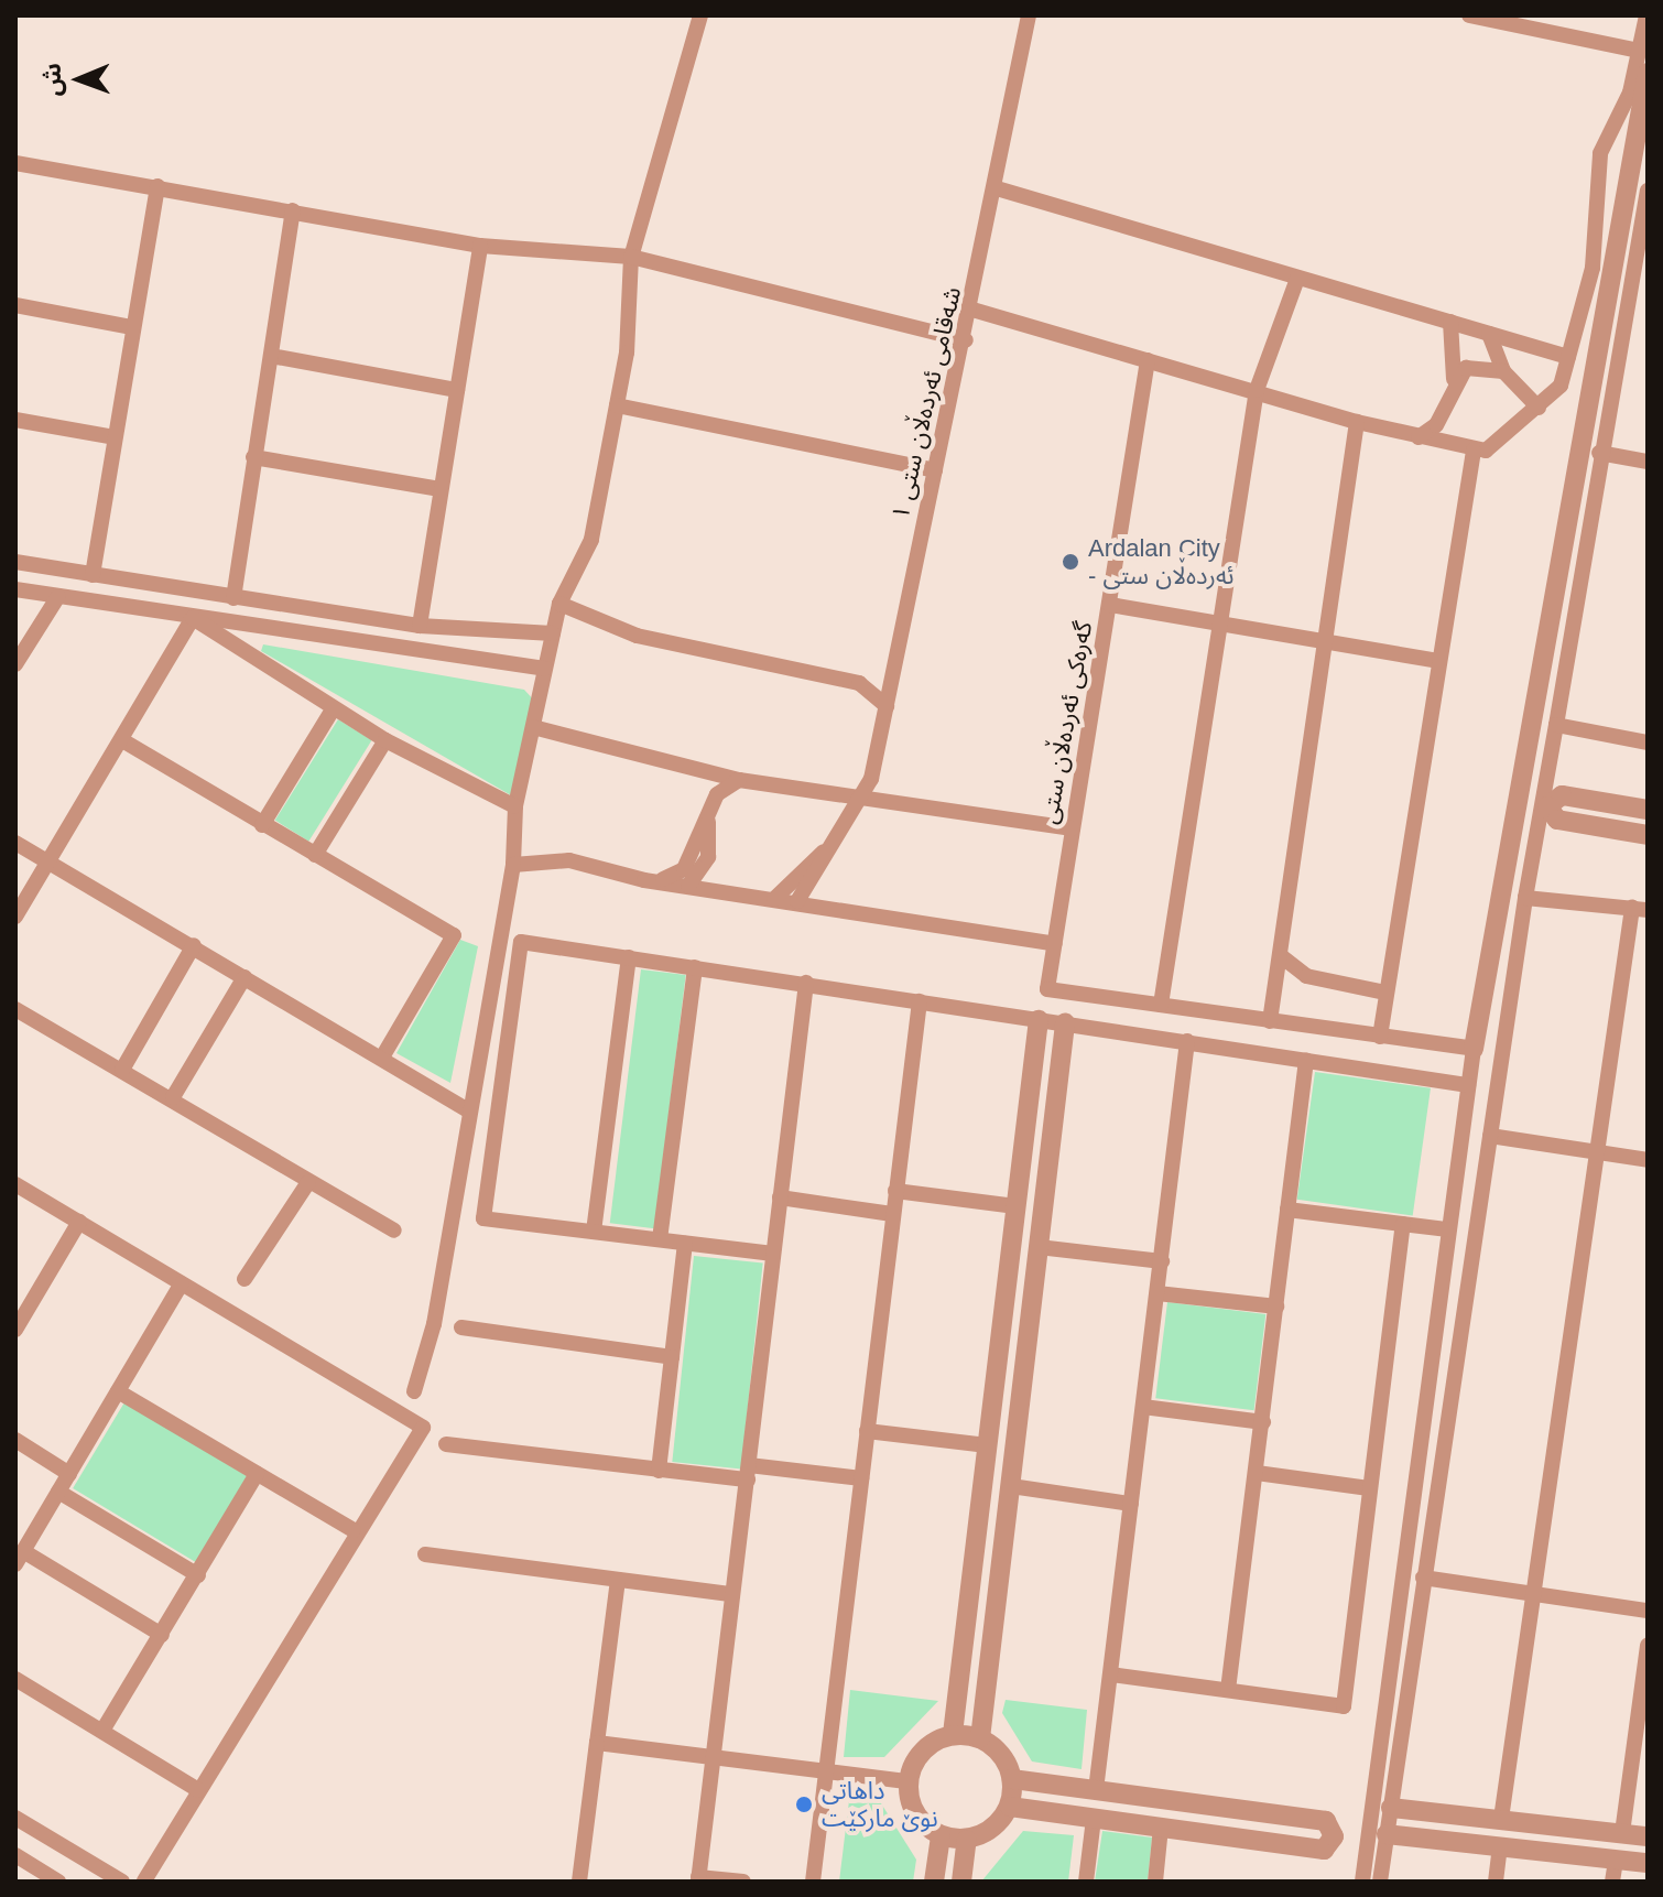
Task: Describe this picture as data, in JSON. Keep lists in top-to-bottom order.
{
  "streets": {
    "street": ["شەقامی ئەردەڵان ستی ١", "گەرەکی ئەردەڵان ستی"]
  },
  "places": ["Ardalan City - ئەردەڵان ستی", "داهاتی نوێ مارکێت"],
  "north": "left"
}
